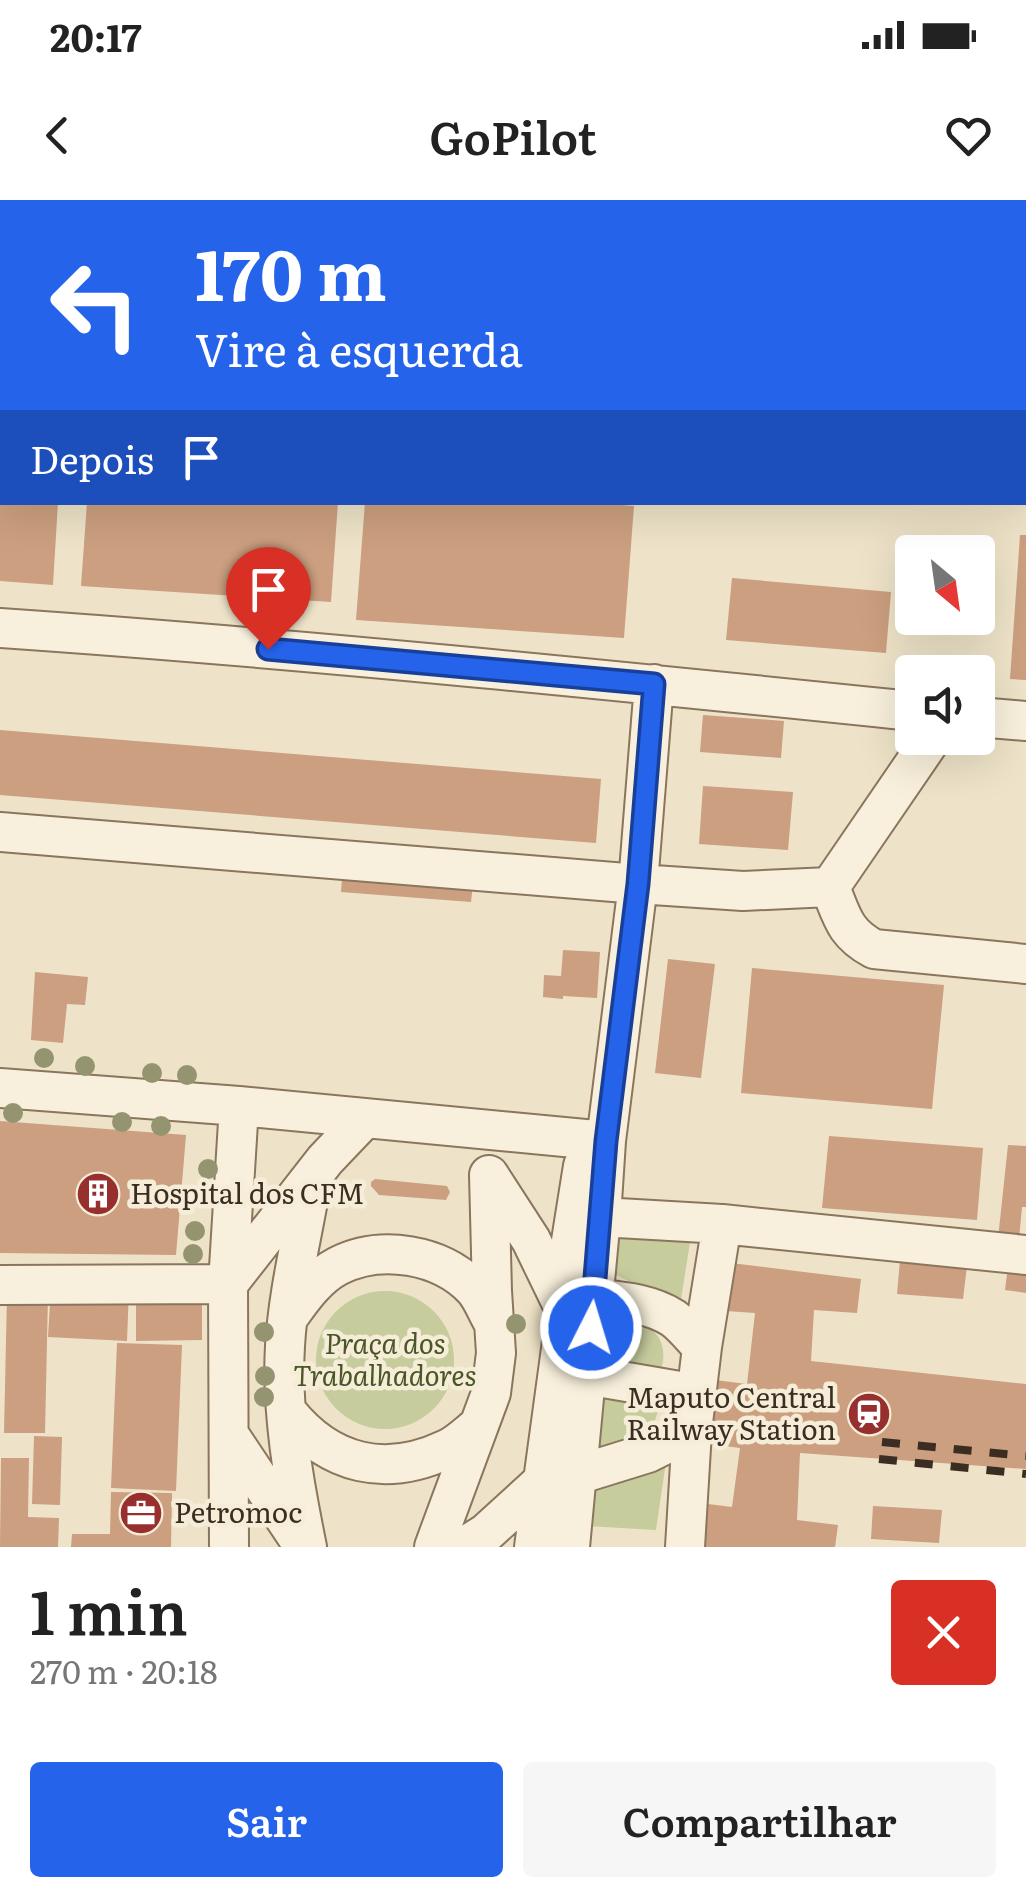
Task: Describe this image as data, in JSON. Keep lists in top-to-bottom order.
{
  "parks": ["Praça dos Trabalhadores"],
  "places": {
    "building": ["Hospital dos CFM"],
    "station": ["Maputo Central Railway Station"],
    "office": ["Petromoc"]
  },
  "north": "bottom right",
  "page": {
    "status": "20:17",
    "header": "GoPilot",
    "turn": ["170 m", "Vire à esquerda"],
    "then": "Depois",
    "heading": ["1 min", "270 m · 20:18"],
    "buttons": ["Sair", "Compartilhar"]
  }
}
